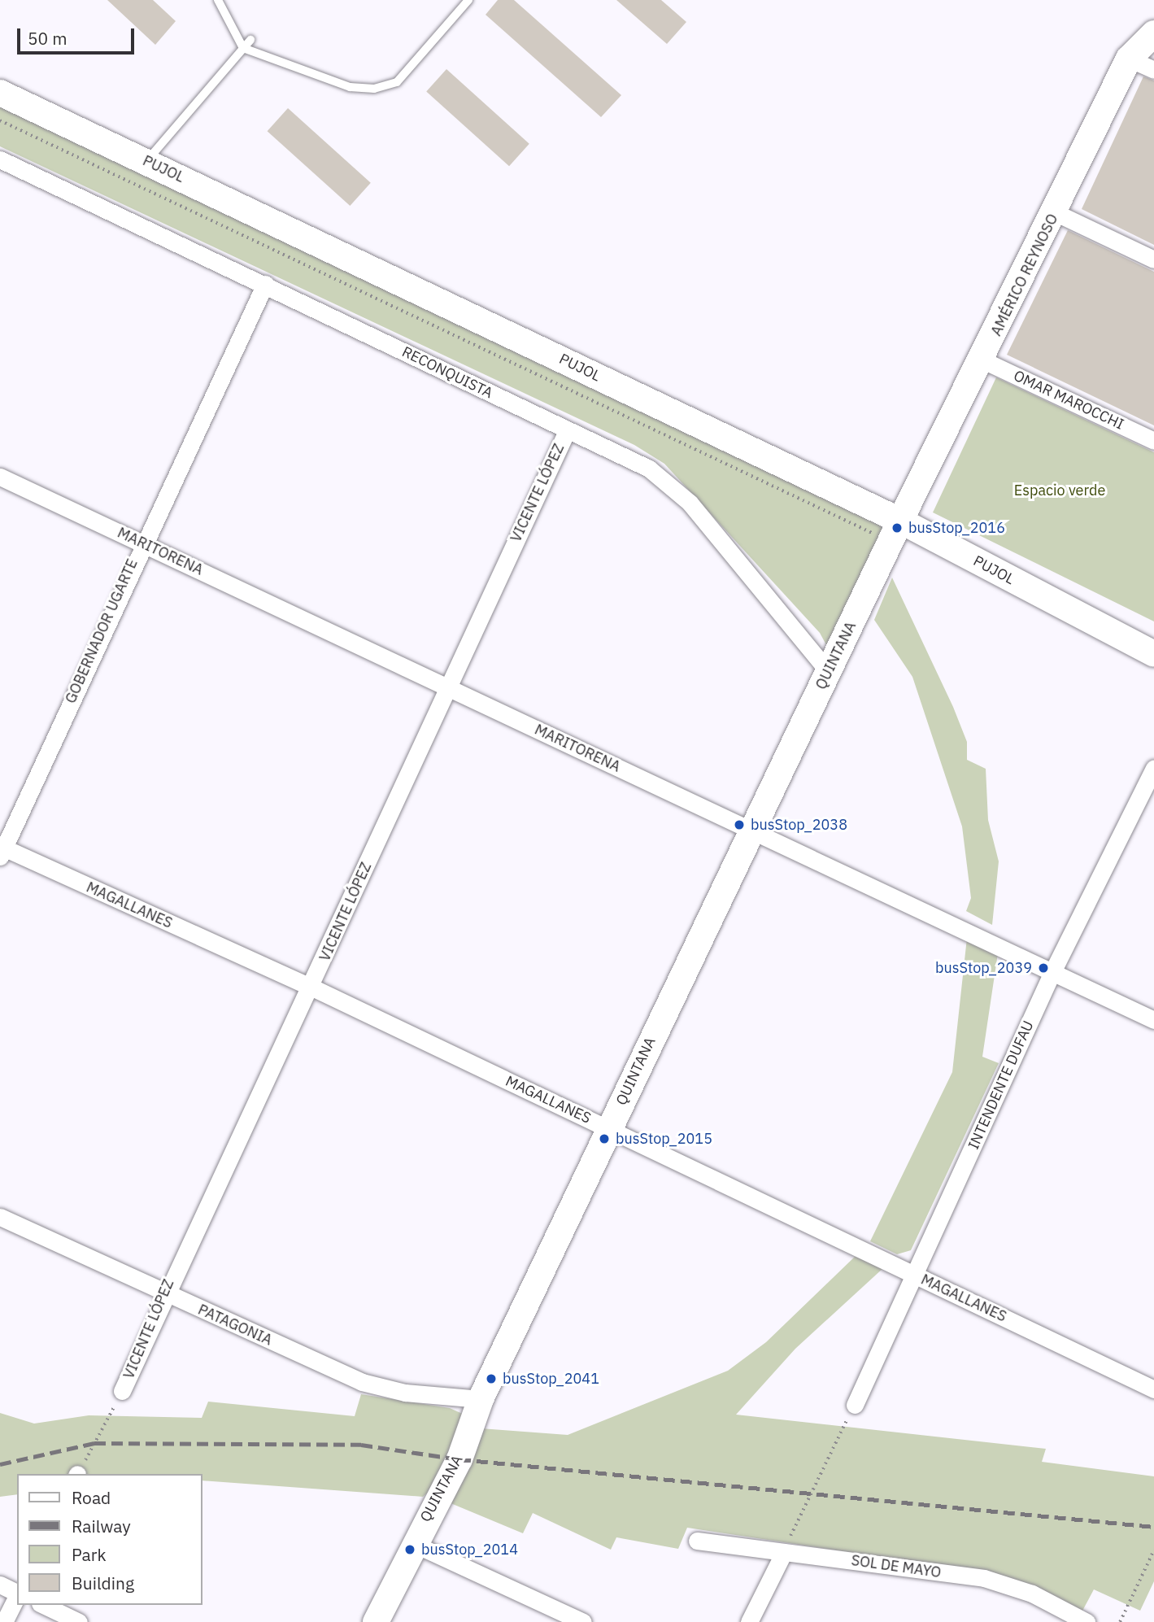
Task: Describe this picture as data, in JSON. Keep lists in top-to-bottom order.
{
  "streets": {
    "street": [
      "PUJOL",
      "AMÉRICO REYNOSO",
      "RECONQUISTA",
      "OMAR MAROCCHI",
      "VICENTE LÓPEZ",
      "MARITORENA",
      "GOBERNADOR UGARTE",
      "QUINTANA",
      "MAGALLANES",
      "INTENDENTE DUFAU",
      "PATAGONIA",
      "SOL DE MAYO"
    ]
  },
  "crossings": [
    ["PUJOL", "AMÉRICO REYNOSO"],
    ["PUJOL", "QUINTANA"],
    ["AMÉRICO REYNOSO", "OMAR MAROCCHI"],
    ["AMÉRICO REYNOSO", "QUINTANA"],
    ["RECONQUISTA", "VICENTE LÓPEZ"],
    ["RECONQUISTA", "GOBERNADOR UGARTE"],
    ["RECONQUISTA", "QUINTANA"],
    ["VICENTE LÓPEZ", "MARITORENA"],
    ["VICENTE LÓPEZ", "MAGALLANES"],
    ["VICENTE LÓPEZ", "PATAGONIA"],
    ["MARITORENA", "GOBERNADOR UGARTE"],
    ["MARITORENA", "QUINTANA"],
    ["MARITORENA", "INTENDENTE DUFAU"],
    ["GOBERNADOR UGARTE", "MAGALLANES"],
    ["QUINTANA", "MAGALLANES"],
    ["QUINTANA", "PATAGONIA"],
    ["MAGALLANES", "INTENDENTE DUFAU"]
  ],
  "parks": ["Espacio verde"],
  "places": [
    "busStop_2016",
    "busStop_2038",
    "busStop_2039",
    "busStop_2015",
    "busStop_2041",
    "busStop_2014"
  ],
  "legend": [
    "Road",
    "Railway",
    "Park",
    "Building"
  ],
  "scale_bar": "50 m"
}
